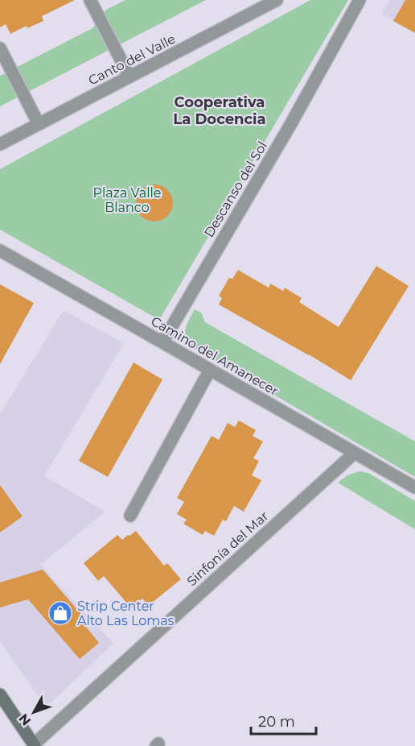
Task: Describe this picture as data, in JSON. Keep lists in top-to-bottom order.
{
  "streets": {
    "street": [
      "Canto del Valle",
      "Descanso del Sol",
      "Camino del Amanecer",
      "Sinfonía del Mar"
    ]
  },
  "crossings": [
    ["Descanso del Sol", "Camino del Amanecer"],
    ["Camino del Amanecer", "Sinfonía del Mar"]
  ],
  "districts": ["Cooperativa La Docencia"],
  "parks": ["Plaza Valle Blanco"],
  "places": {
    "shop": ["Strip Center Alto Las Lomas"]
  },
  "scale_bar": "20 m",
  "north": "bottom left"
}
